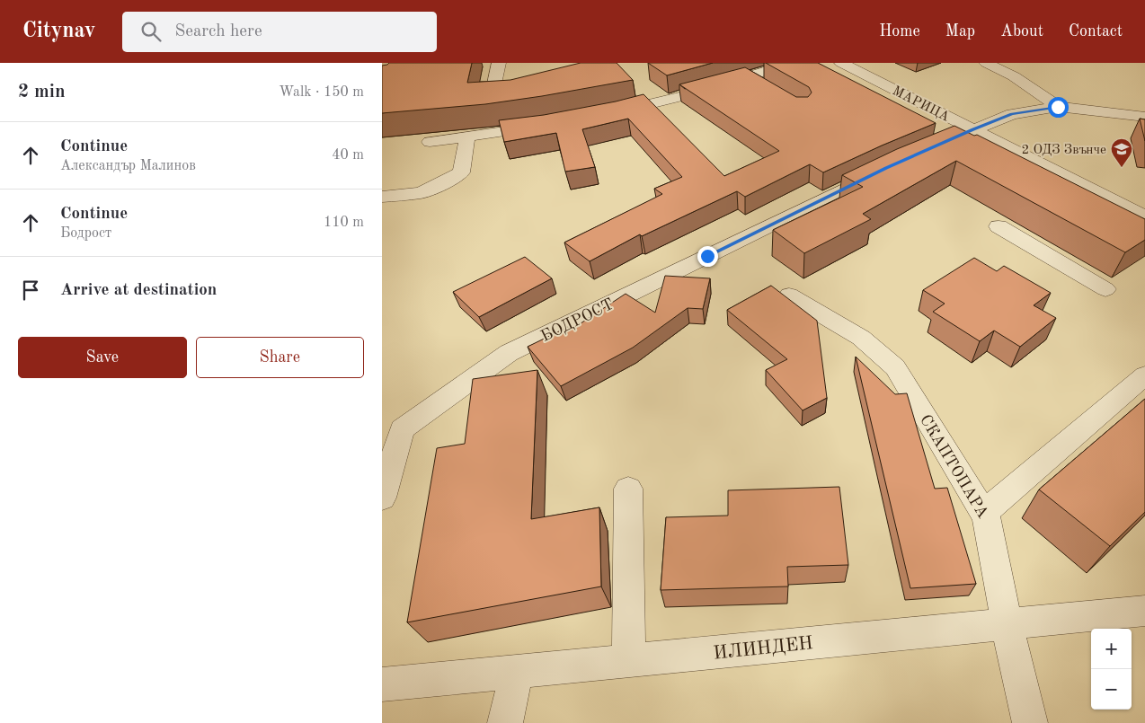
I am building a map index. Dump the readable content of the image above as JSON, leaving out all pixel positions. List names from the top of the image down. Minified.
{"streets":{"street":["МАРИЦА","БОДРОСТ","СКАПТОПАРА","ИЛИНДЕН"]},"crossings":[["СКАПТОПАРА","ИЛИНДЕН"]],"places":{"school or university":["2 ОДЗ Звънче"]},"page":{"header":"Citynav","search":"Search here","nav":["Home","Map","About","Contact"],"heading":["2 min","Walk · 150 m"],"list":[["Continue","Александър Малинов","40 m"],["Continue","Бодрост","110 m"],"Arrive at destination"],"buttons":["Save","Share"],"map_buttons":["+","−"]}}
